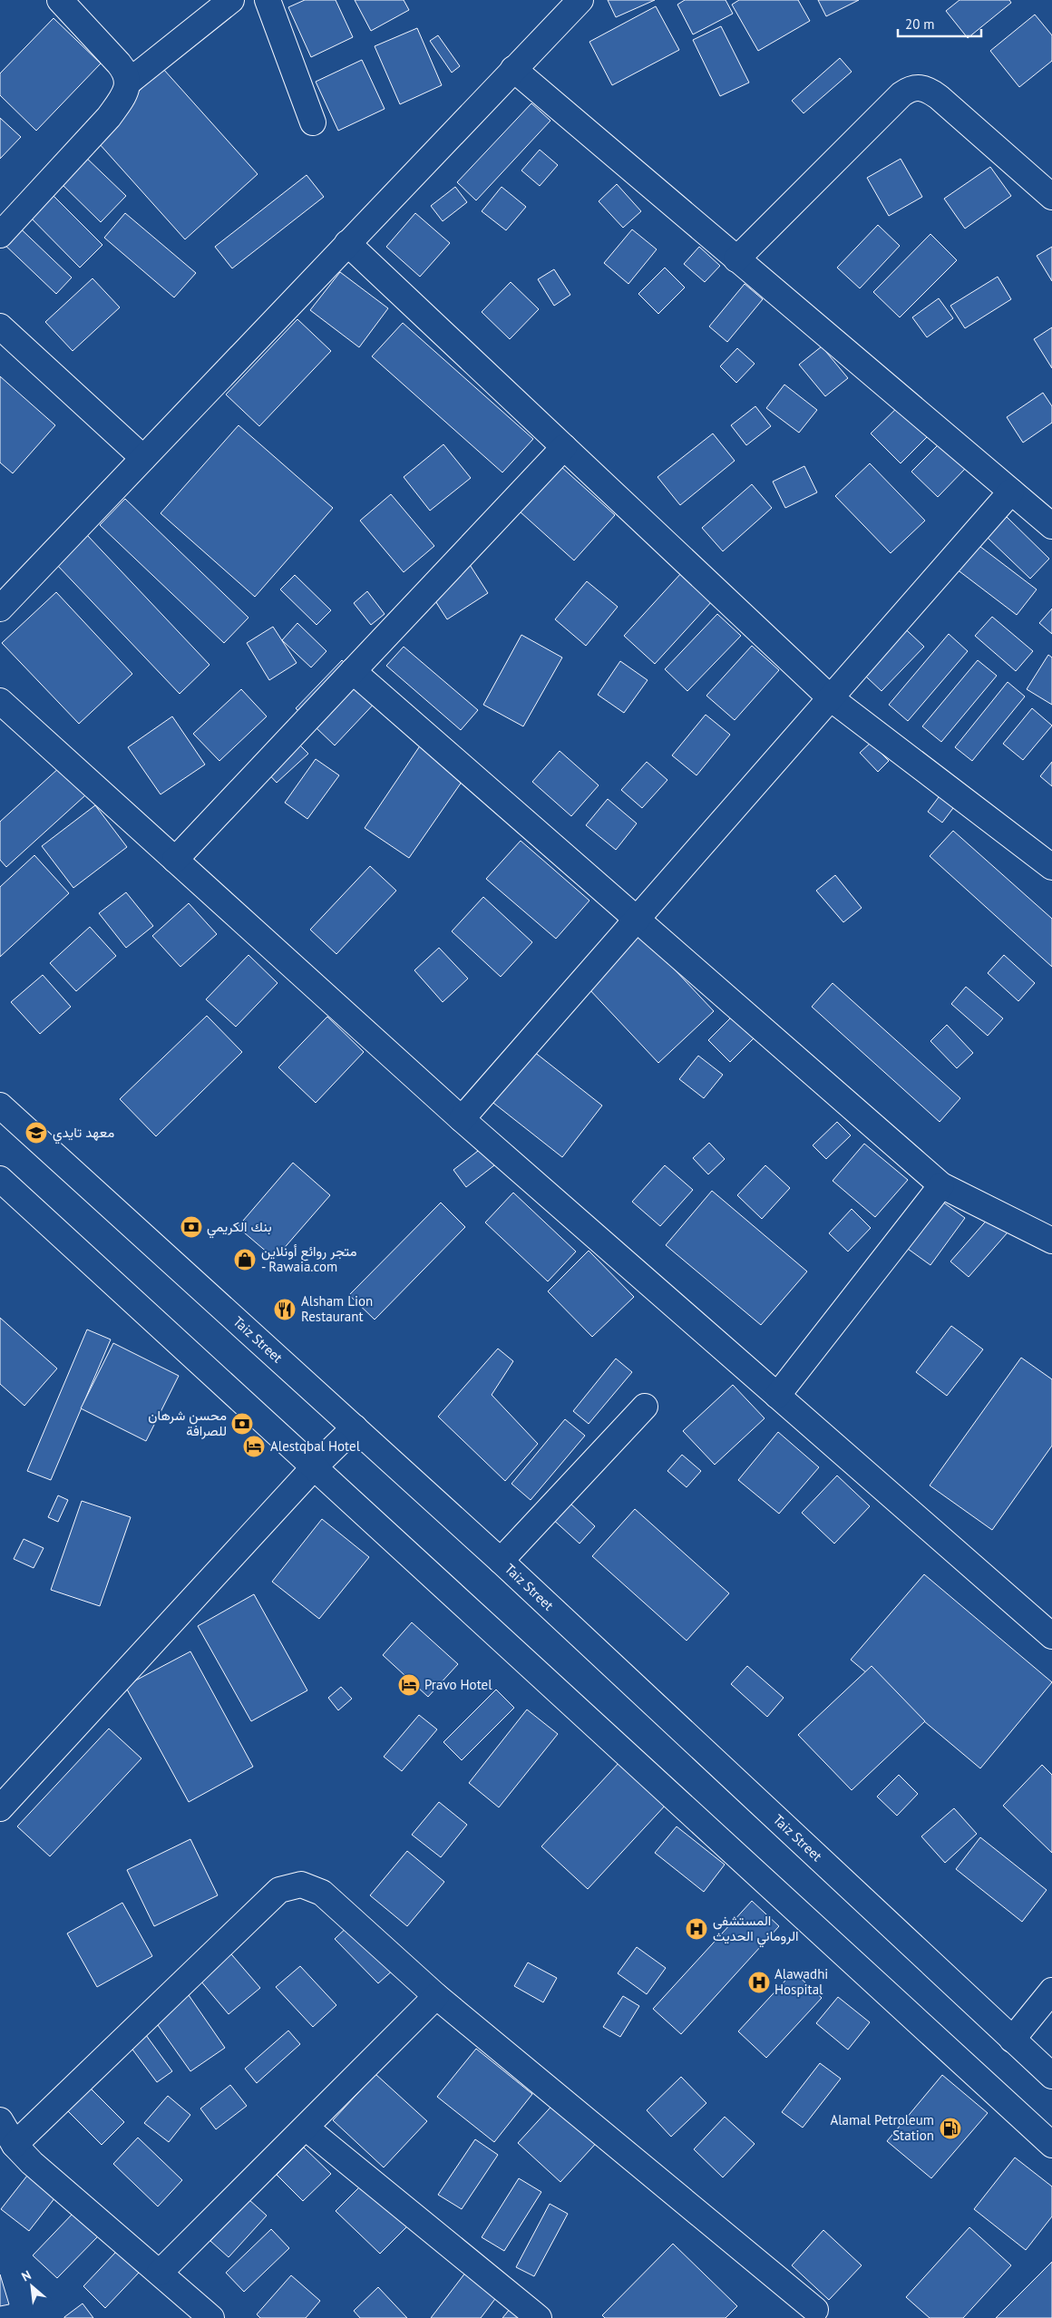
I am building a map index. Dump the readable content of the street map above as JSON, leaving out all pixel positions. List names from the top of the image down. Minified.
{"streets":{"main road":["Taiz Street"]},"places":{"school or university":["معهد تايدي"],"bank":["بنك الكريمي","محسن شرهان للصرافة"],"shop":["متجر روائع أونلاين - Rawaia.com"],"restaurant":["Alsham Lion Restaurant"],"hotel":["Alestqbal Hotel","Pravo Hotel"],"hospital":["المستشفى الروماني الحديث","Alawadhi Hospital"],"fuel station":["Alamal Petroleum Station"]},"scale_bar":"20 m","north":"top left"}
